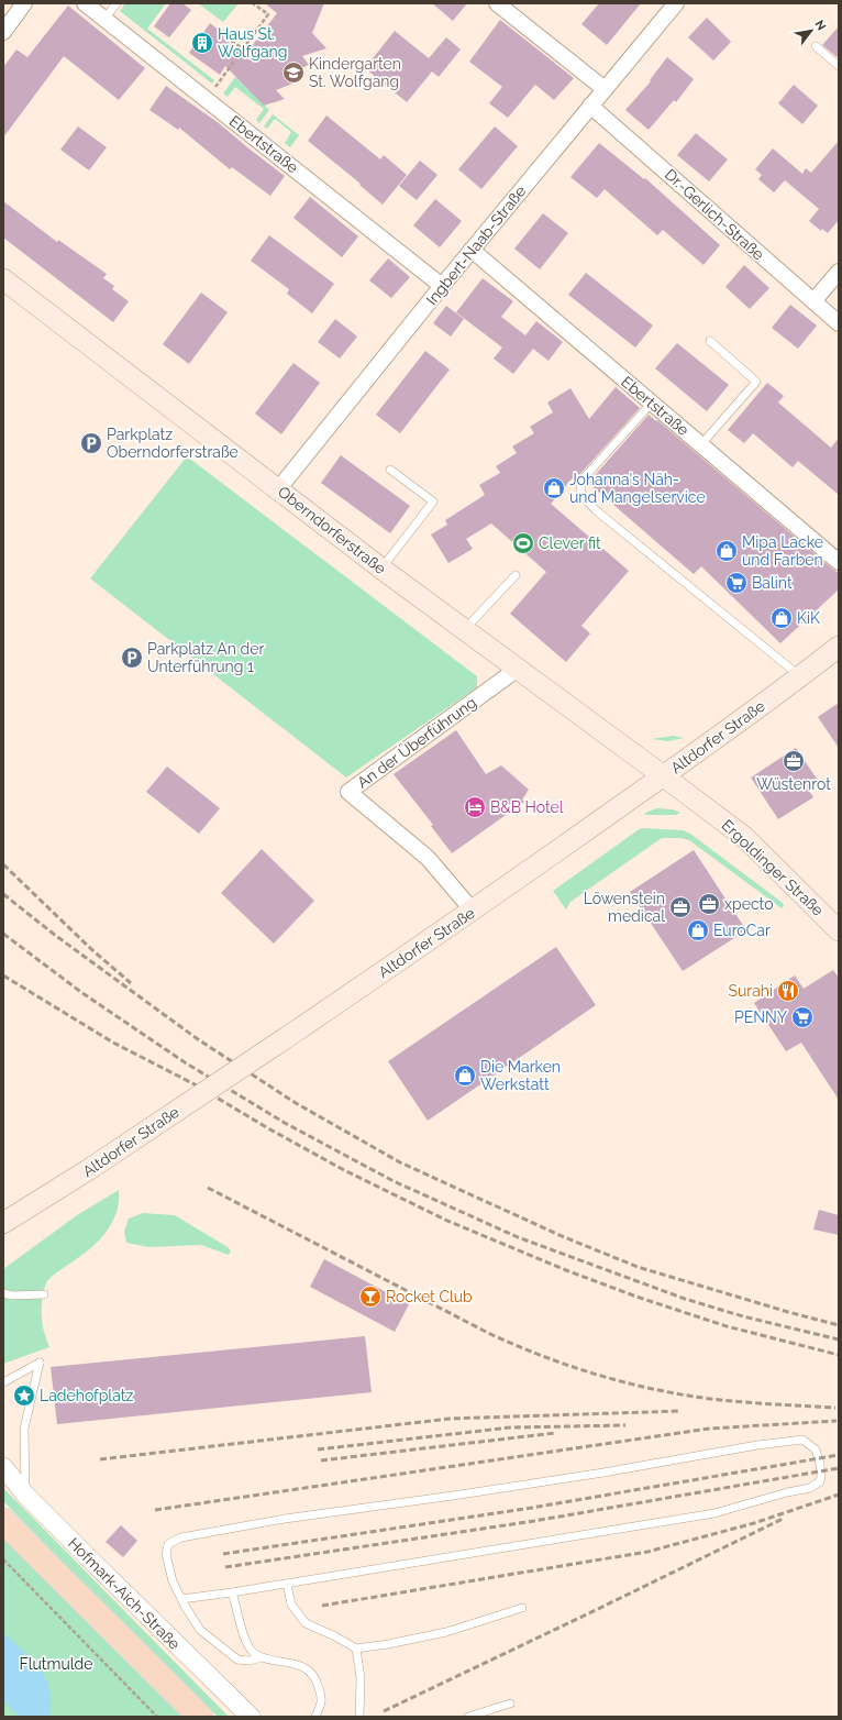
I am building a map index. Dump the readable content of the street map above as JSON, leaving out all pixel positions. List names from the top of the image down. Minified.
{"streets":{"main road":["Oberndorferstraße","Altdorfer Straße","Ergoldinger Straße"],"street":["Ebertstraße","Dr.-Gerlich-Straße","Ingbert-Naab-Straße","An der Überführung","Hofmark-Aich-Straße"]},"crossings":[["Ebertstraße","Ingbert-Naab-Straße"],["Dr.-Gerlich-Straße","Ingbert-Naab-Straße"],["Ingbert-Naab-Straße","Oberndorferstraße"],["Oberndorferstraße","Altdorfer Straße"],["Oberndorferstraße","An der Überführung"],["Oberndorferstraße","Ergoldinger Straße"],["Altdorfer Straße","An der Überführung"],["Altdorfer Straße","Ergoldinger Straße"]],"parks":["Flutmulde"],"places":{"building":["Haus St. Wolfgang"],"school or university":["Kindergarten St. Wolfgang"],"parking":["Parkplatz Oberndorferstraße","Parkplatz An der Unterführung 1"],"shop":["Johanna's Näh- und Mangelservice","Mipa Lacke und Farben","KiK","EuroCar","Die Marken Werkstatt"],"sports":["Clever fit"],"supermarket":["Balint","PENNY"],"office":["Wüstenrot","xpecto","Löwenstein medical"],"hotel":["B&B Hotel"],"restaurant":["Surahi"],"bar":["Rocket Club"],"place":["Ladehofplatz"]},"north":"top right"}
